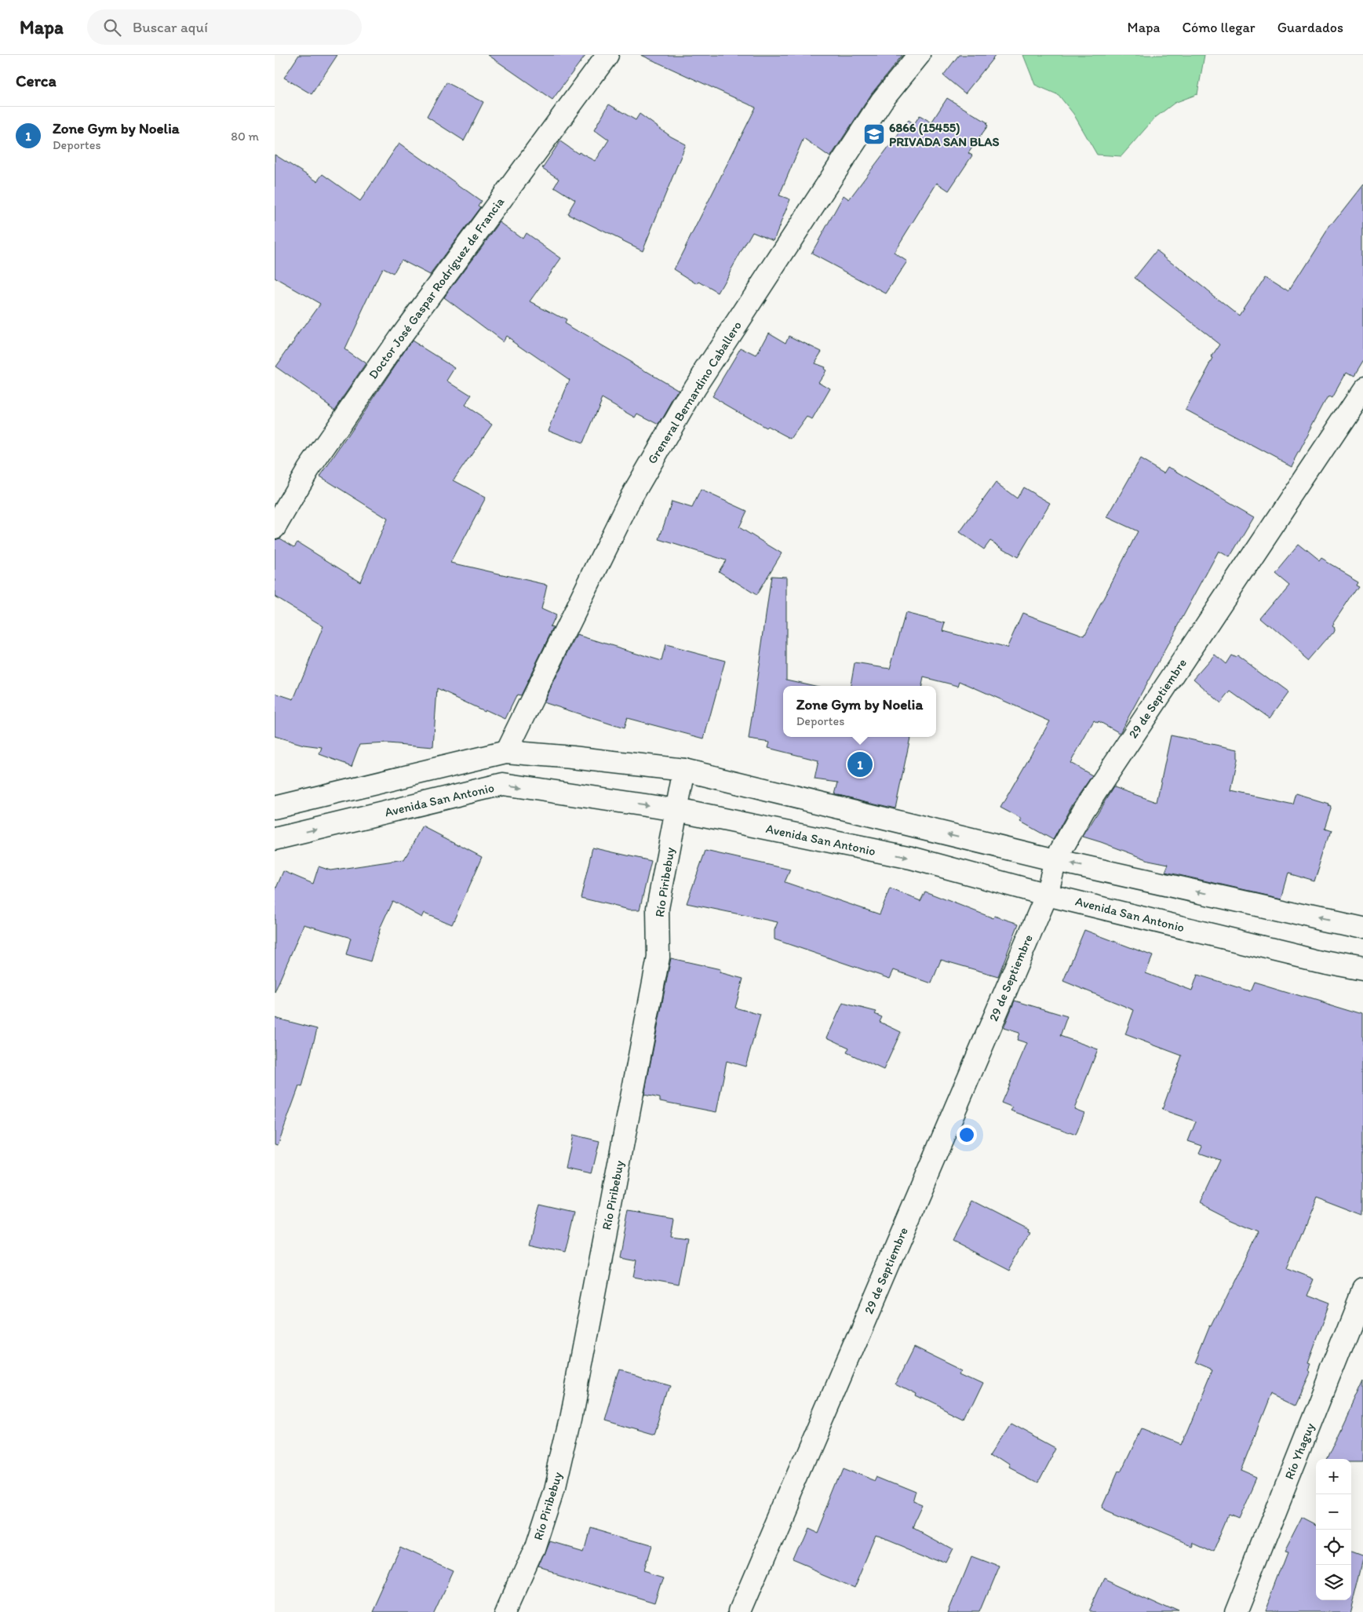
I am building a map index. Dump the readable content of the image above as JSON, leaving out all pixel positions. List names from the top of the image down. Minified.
{"streets":{"street":["Doctor José Gaspar Rodríguez de Francia","Greneral Bernardino Caballero","29 de Septiembre","Avenida San Antonio","Río Piribebuy","Río Yhaguy"]},"crossings":[["29 de Septiembre","Avenida San Antonio"],["Avenida San Antonio","Río Piribebuy"]],"places":{"school or university":["6866 (15455) PRIVADA SAN BLAS"]},"page":{"header":"Mapa","search":"Buscar aquí","nav":["Mapa","Cómo llegar","Guardados"],"heading":"Cerca","list":[{"mark":"1","name":"Zone Gym by Noelia","note":"Deportes","value":"80 m"}],"popup":["Zone Gym by Noelia","Deportes"],"pins":"1","map_buttons":["+","−"]}}
